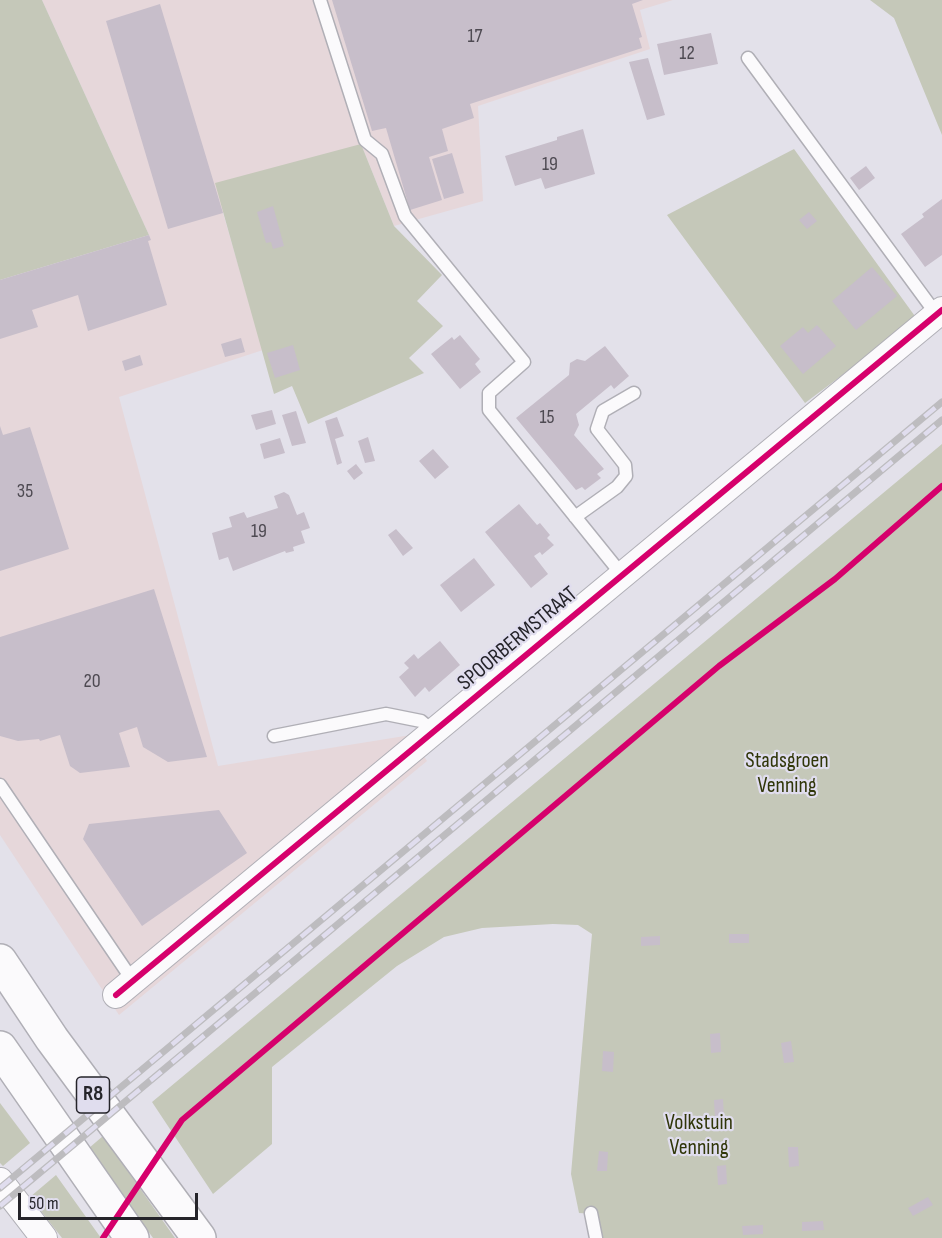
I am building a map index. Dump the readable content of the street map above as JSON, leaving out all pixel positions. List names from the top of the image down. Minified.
{"streets":{"highway":["R8"],"street":["SPOORBERMSTRAAT"]},"parks":["Stadsgroen Venning","Volkstuin Venning"],"house_numbers":["17","12","19","15","35","19","20"],"scale_bar":"50 m"}
